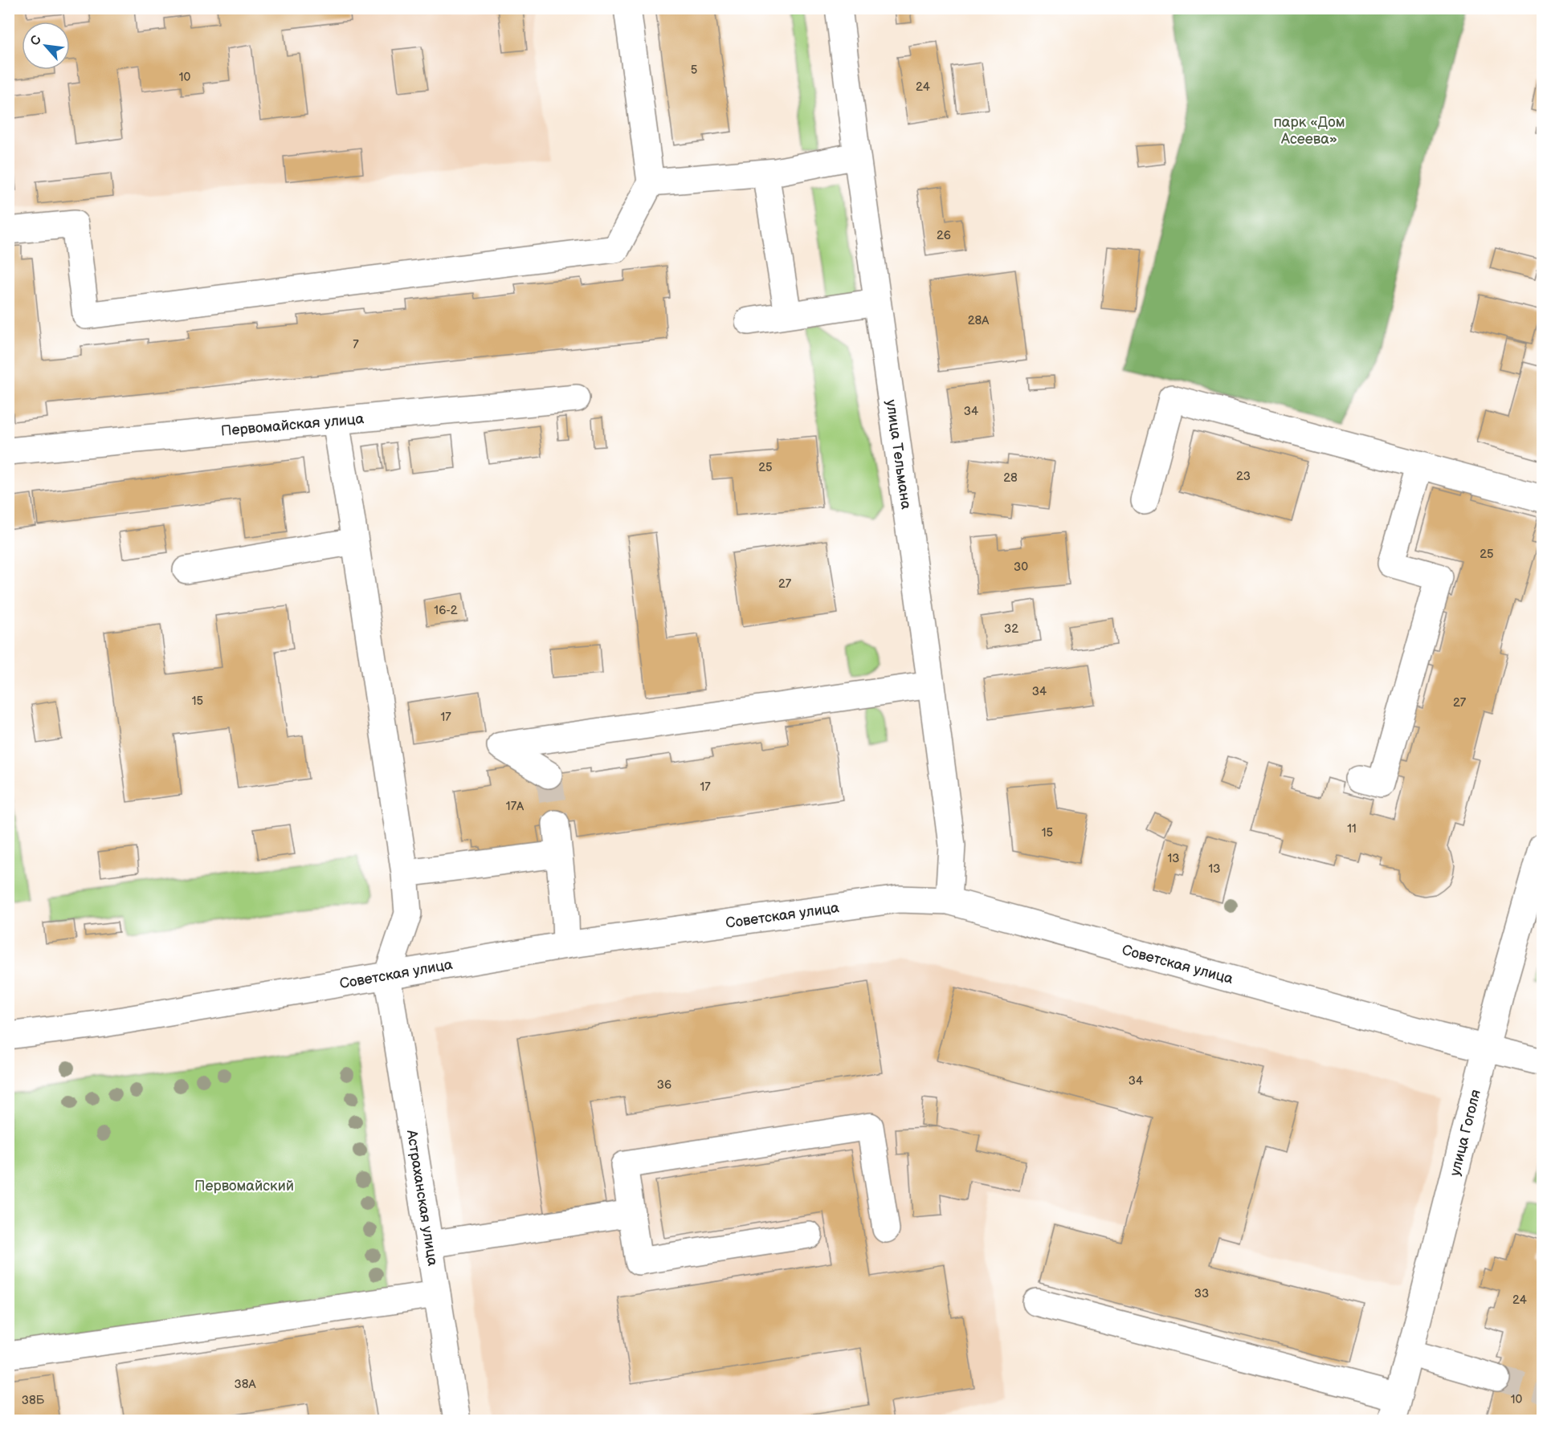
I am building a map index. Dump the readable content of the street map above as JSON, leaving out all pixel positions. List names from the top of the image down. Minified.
{"streets":{"street":["Первомайская улица","улица Тельмана","Советская улица","улица Гоголя","Астраханская улица"]},"crossings":[["улица Тельмана","Советская улица"],["Советская улица","улица Гоголя"],["Советская улица","Астраханская улица"]],"parks":["парк «Дом Асеева»","Первомайский"],"house_numbers":["5","10","24","26","28А","7","34","25","23","28","25","30","27","16-2","32","34","15","27","17","17","17A","11","15","13","13","34","36","33","24","38А","10","38Б"],"north":"top left"}
